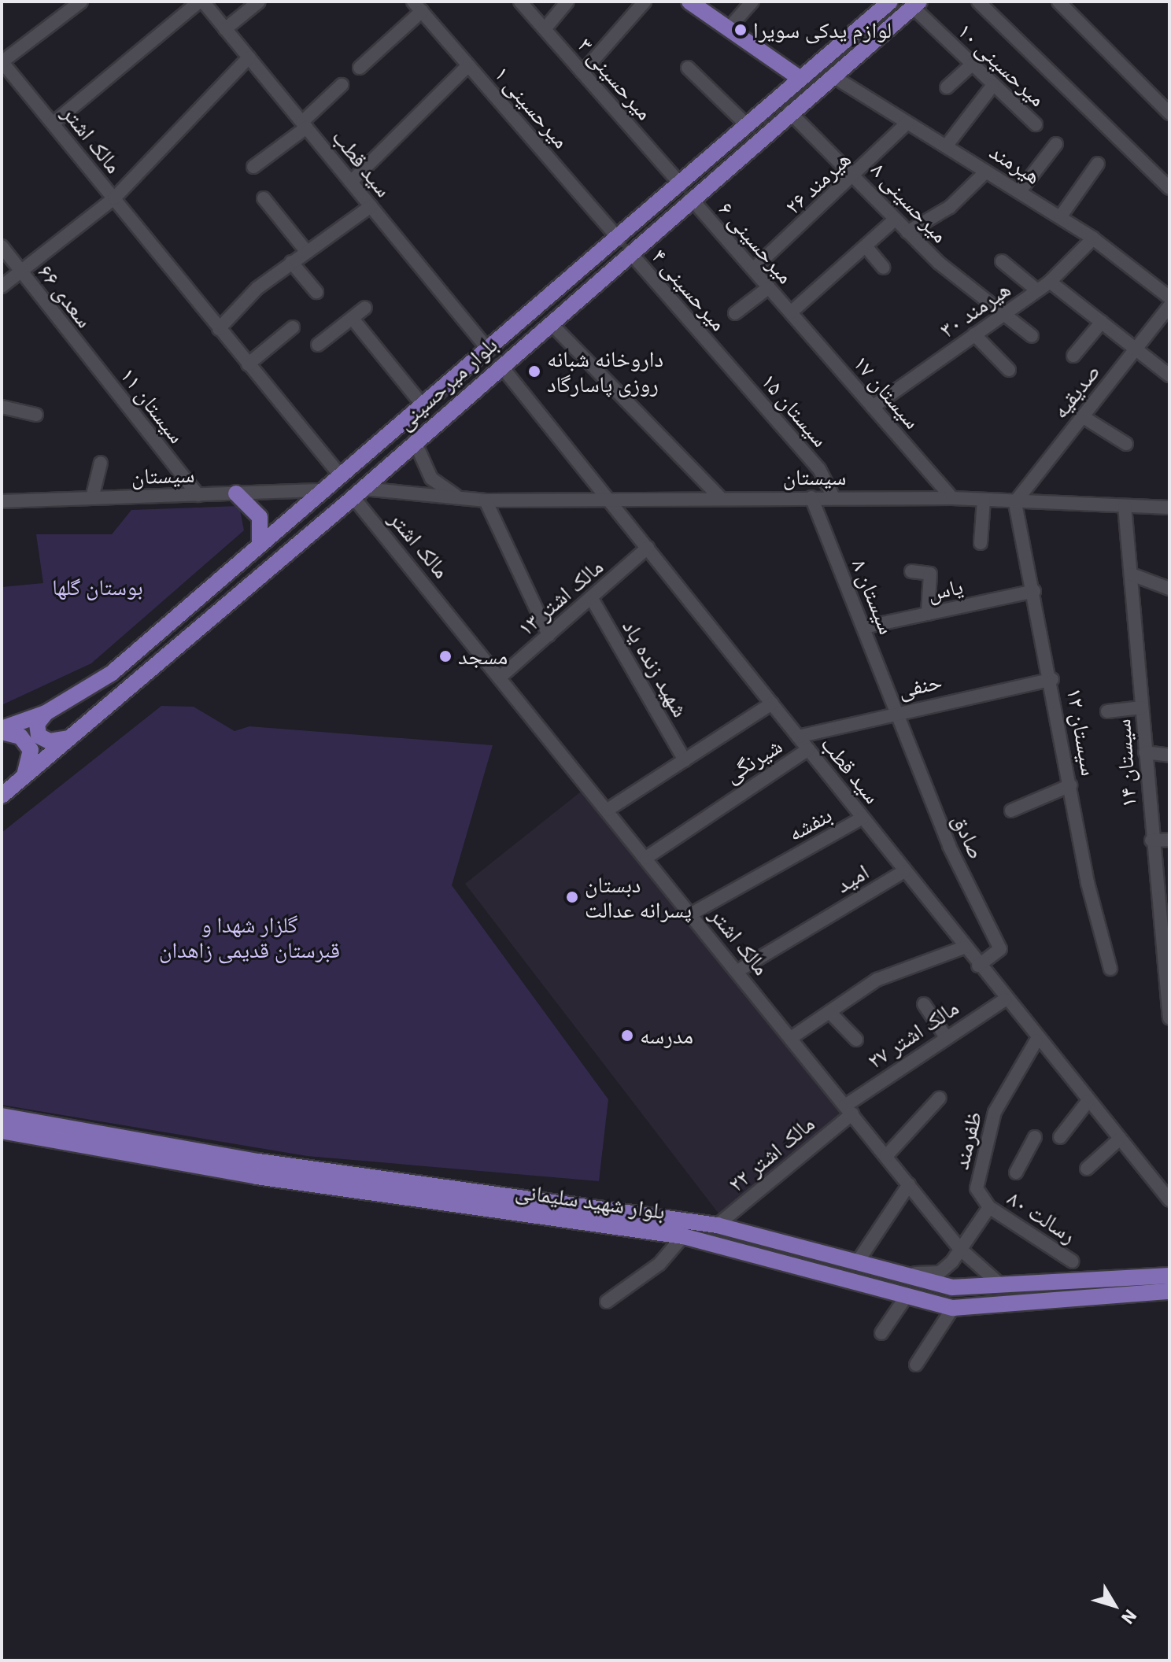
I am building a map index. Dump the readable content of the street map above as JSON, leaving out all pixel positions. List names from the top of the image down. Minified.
{"streets":{"main road":["بلوار میرحسینی","بلوار شهید سلیمانی"],"street":["میرحسینی ۱۰","میرحسینی ۳","میرحسینی ۱","مالک اشتر","سید قطب","هیرمند","هیرمند ۲۶","میرحسینی ۸","میرحسینی ۶","میرحسینی ۴","سعدی ۶۶","هیرمند ۳۰","صدیقیه","سیستان ۱۷","سیستان ۱۱","سیستان ۱۵","سیستان","یاس","سیستان ۸","مالک اشتر ۱۳","شهید زنده یاد","حنفی","سیستان ۱۲","شیرنگی","سیستان ۱۴","بنفشه","صادق","امید","مالک اشتر ۲۷","ظفرمند","مالک اشتر ۲۲","رسالت ۸۰"]},"crossings":[["میرحسینی ۱۰","بلوار میرحسینی"],["میرحسینی ۳","بلوار میرحسینی"],["میرحسینی ۱","میرحسینی ۴"],["میرحسینی ۱","بلوار میرحسینی"],["مالک اشتر","بلوار میرحسینی"],["مالک اشتر","سیستان"],["مالک اشتر","مالک اشتر ۱۳"],["مالک اشتر","شیرنگی"],["مالک اشتر","بنفشه"],["مالک اشتر","امید"],["مالک اشتر","مالک اشتر ۲۷"],["مالک اشتر","مالک اشتر ۲۲"],["مالک اشتر","بلوار شهید سلیمانی"],["سید قطب","بلوار میرحسینی"],["سید قطب","سیستان"],["سید قطب","مالک اشتر ۱۳"],["سید قطب","حنفی"],["سید قطب","شیرنگی"],["سید قطب","بنفشه"],["سید قطب","صادق"],["سید قطب","امید"],["سید قطب","مالک اشتر ۲۷"],["سید قطب","ظفرمند"],["هیرمند","هیرمند ۲۶"],["هیرمند","هیرمند ۳۰"],["هیرمند","بلوار میرحسینی"],["هیرمند ۲۶","میرحسینی ۸"],["هیرمند ۲۶","میرحسینی ۶"],["میرحسینی ۸","هیرمند ۳۰"],["میرحسینی ۸","بلوار میرحسینی"],["میرحسینی ۶","بلوار میرحسینی"],["میرحسینی ۶","سیستان ۱۷"],["میرحسینی ۴","بلوار میرحسینی"],["میرحسینی ۴","سیستان ۱۵"],["سعدی ۶۶","سیستان ۱۱"],["هیرمند ۳۰","سیستان ۱۷"],["بلوار میرحسینی","سیستان"],["صدیقیه","سیستان"],["صدیقیه","سیستان ۱۲"],["سیستان ۱۷","سیستان"],["سیستان ۱۱","سیستان"],["سیستان ۱۵","سیستان"],["سیستان","سیستان ۸"],["سیستان","سیستان ۱۲"],["سیستان","سیستان ۱۴"],["یاس","سیستان ۸"],["یاس","سیستان ۱۲"],["سیستان ۸","حنفی"],["سیستان ۸","صادق"],["مالک اشتر ۱۳","شهید زنده یاد"],["حنفی","سیستان ۱۲"],["حنفی","صادق"],["مالک اشتر ۲۷","مالک اشتر ۲۲"],["ظفرمند","رسالت ۸۰"],["مالک اشتر ۲۲","بلوار شهید سلیمانی"]],"parks":["بوستان گلها","گلزار شهدا و قبرستان قدیمی زاهدان"],"places":["لوازم یدکی سویرا","داروخانه شبانه روزی پاسارگاد","مسجد","دبستان پسرانه عدالت","مدرسه"],"north":"bottom right"}
